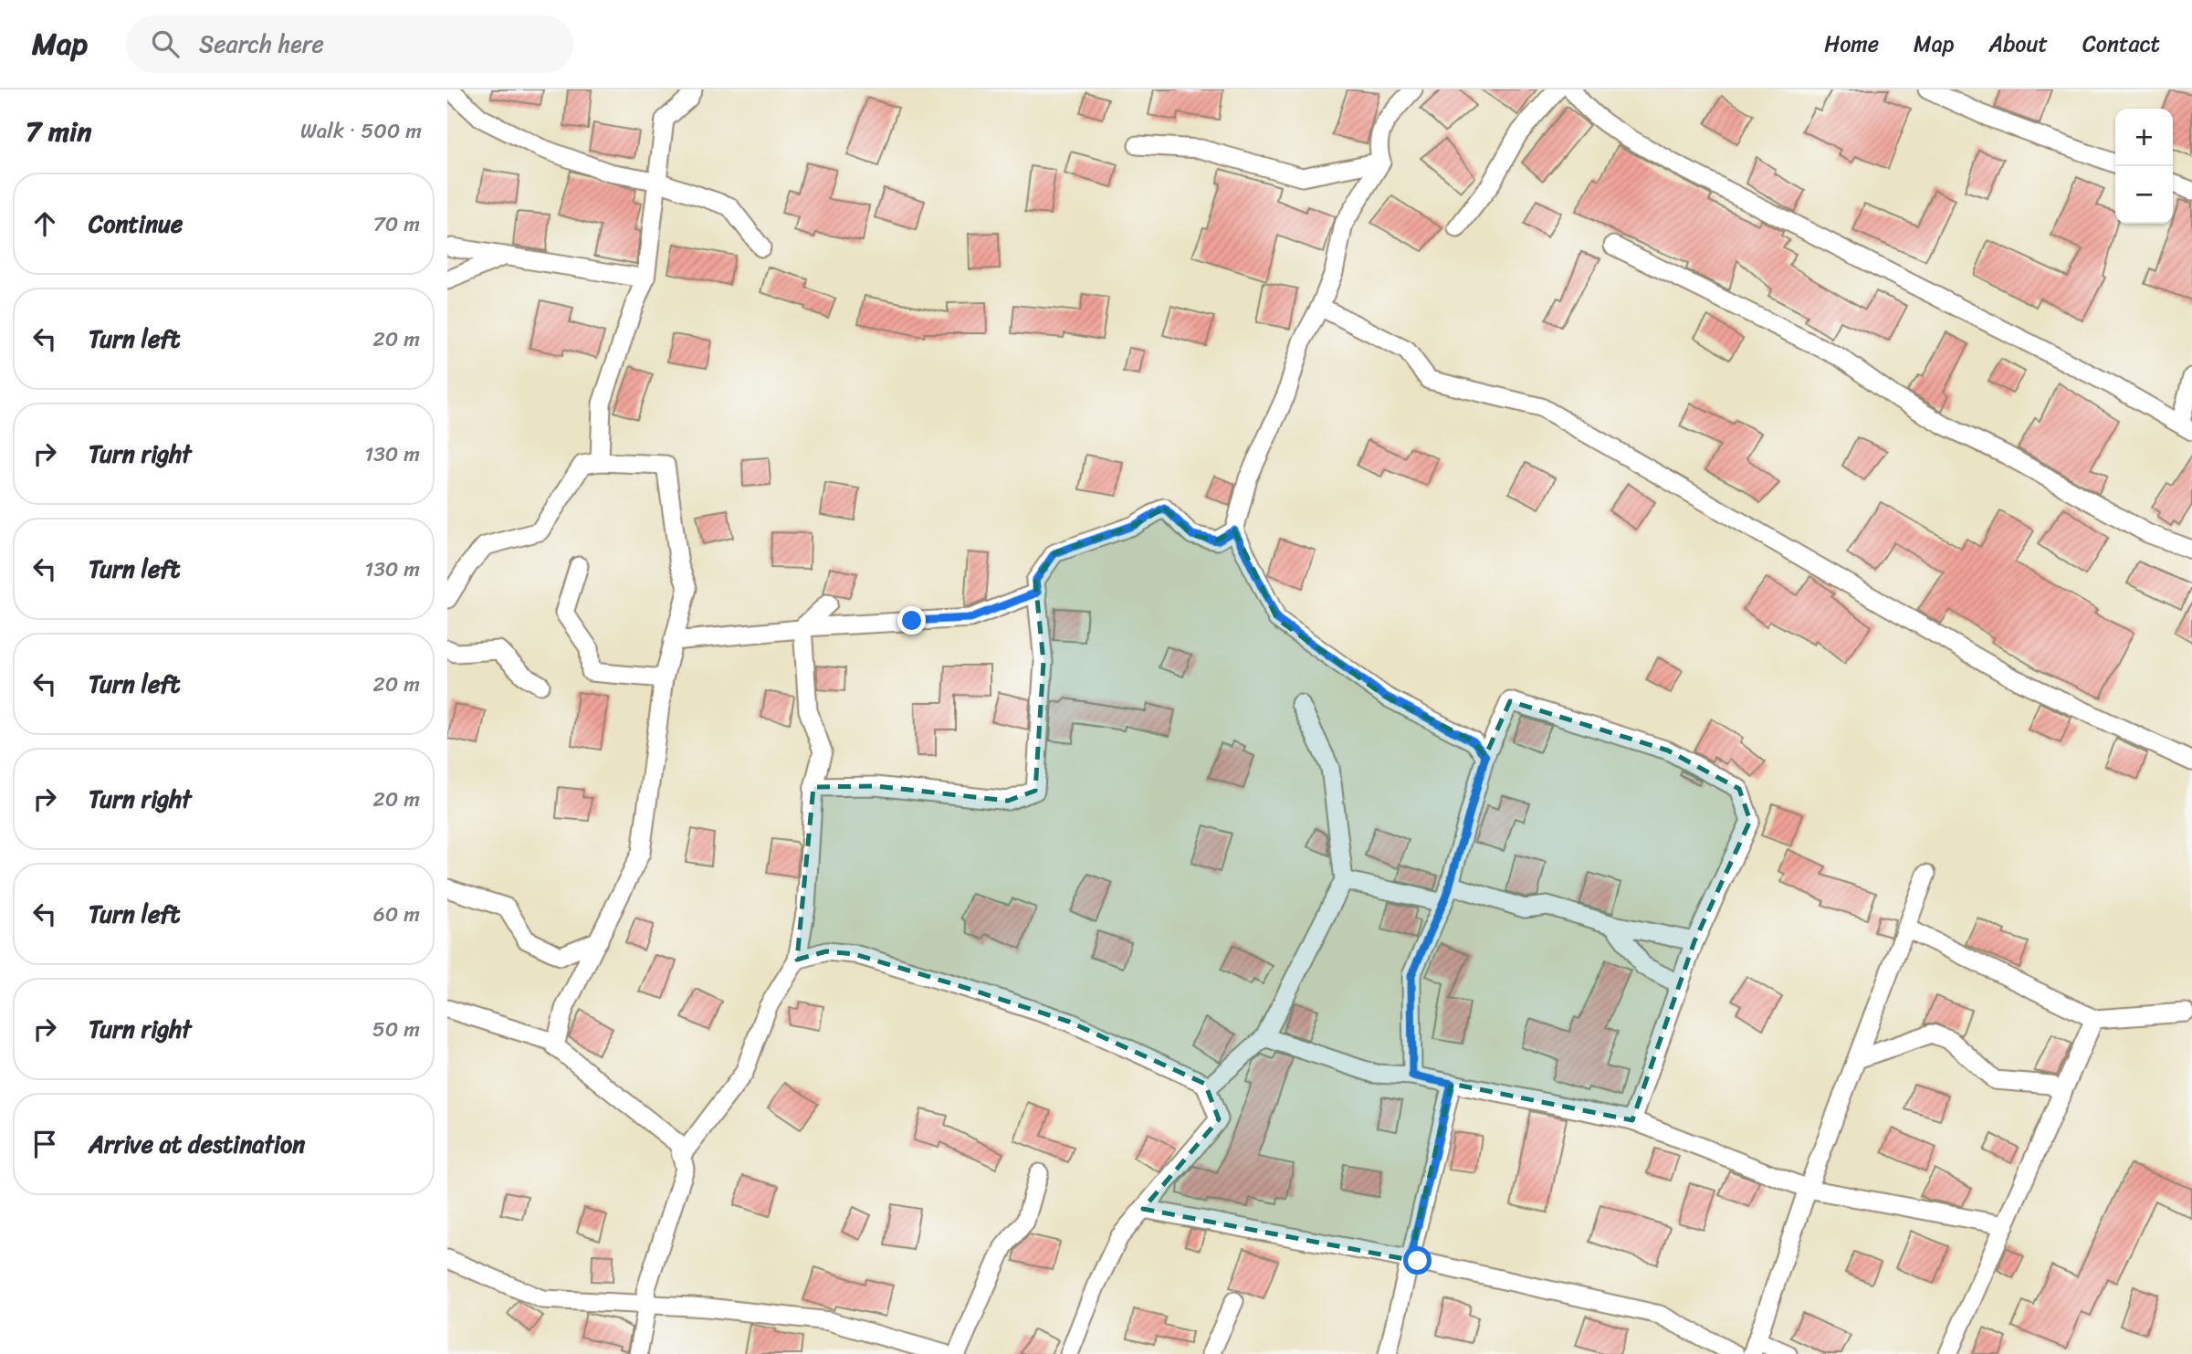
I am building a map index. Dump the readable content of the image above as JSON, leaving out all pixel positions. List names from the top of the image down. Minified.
{"page":{"header":"Map","search":"Search here","nav":["Home","Map","About","Contact"],"heading":["7 min","Walk · 500 m"],"map_buttons":["+","−"],"list":[["Continue","70 m"],["Turn left","20 m"],["Turn right","130 m"],["Turn left","130 m"],["Turn left","20 m"],["Turn right","20 m"],["Turn left","60 m"],["Turn right","50 m"],"Arrive at destination"]}}
